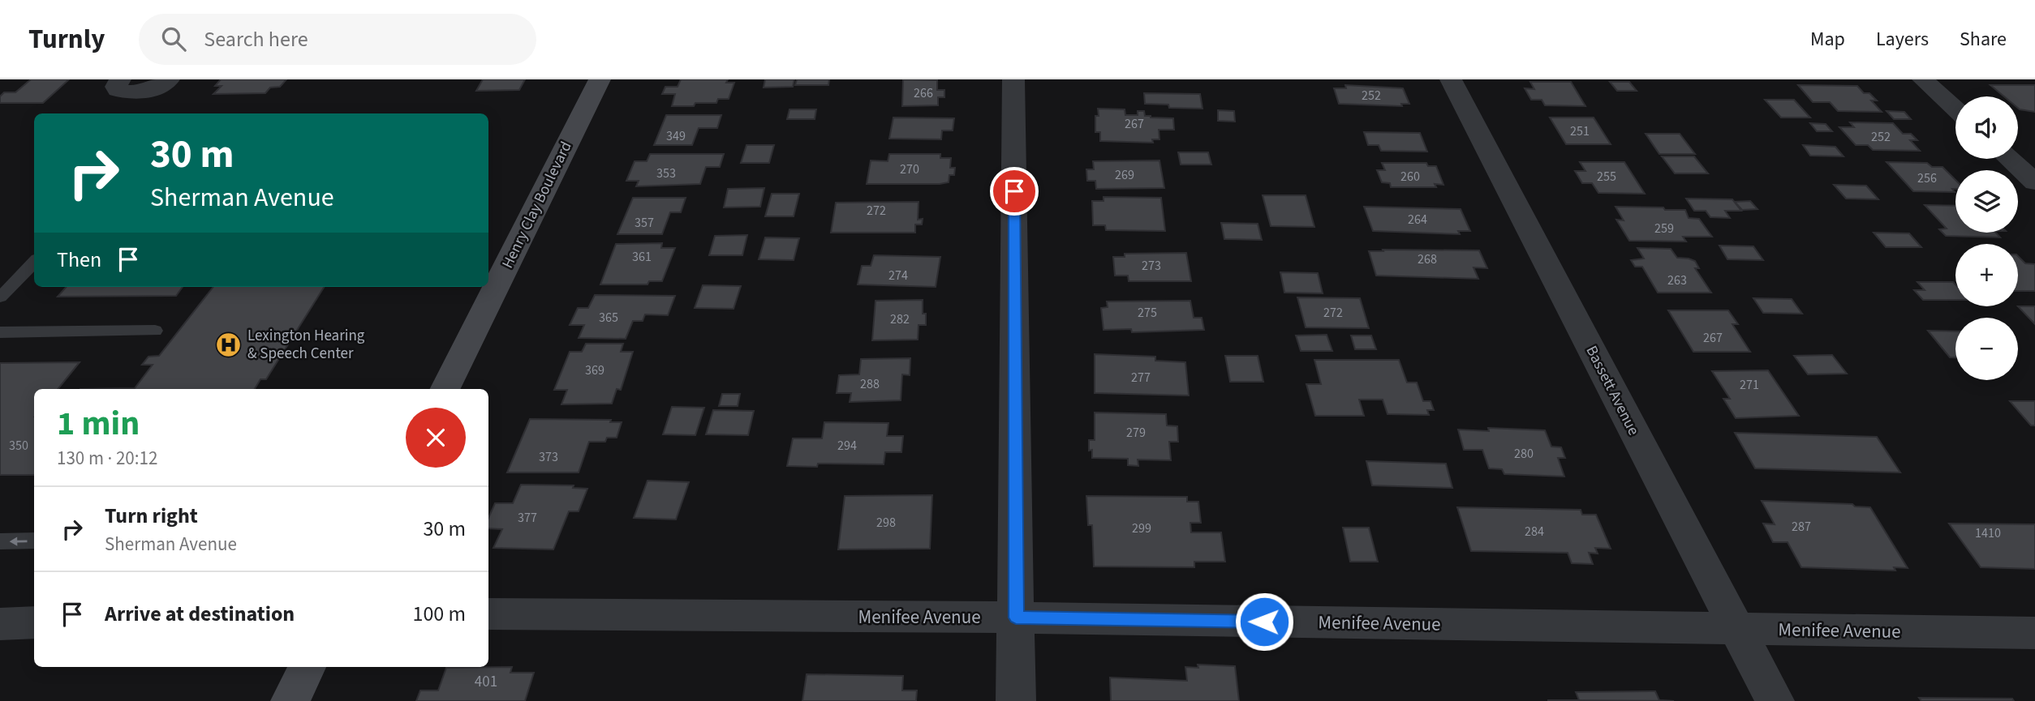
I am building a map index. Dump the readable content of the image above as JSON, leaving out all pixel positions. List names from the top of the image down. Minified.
{"streets":{"street":["Henry Clay Boulevard","Bassett Avenue","Menifee Avenue"]},"crossings":[["Bassett Avenue","Menifee Avenue"]],"places":{"hospital":["Lexington Hearing & Speech Center"]},"house_numbers":["266","252","267","251","349","252","270","353","269","260","255","256","272","264","357","259","361","268","273","274","263","275","272","365","282","267","369","277","288","271","279","350","294","280","373","377","298","287","299","284","1410","401"],"page":{"header":"Turnly","search":"Search here","nav":["Map","Layers","Share"],"map_buttons":["+","−"],"turn":["30 m","Sherman Avenue"],"then":"Then","heading":["1 min","130 m · 20:12"],"list":[{"name":"Turn right","note":"Sherman Avenue","value":"30 m"},{"name":"Arrive at destination","value":"100 m"}]}}
